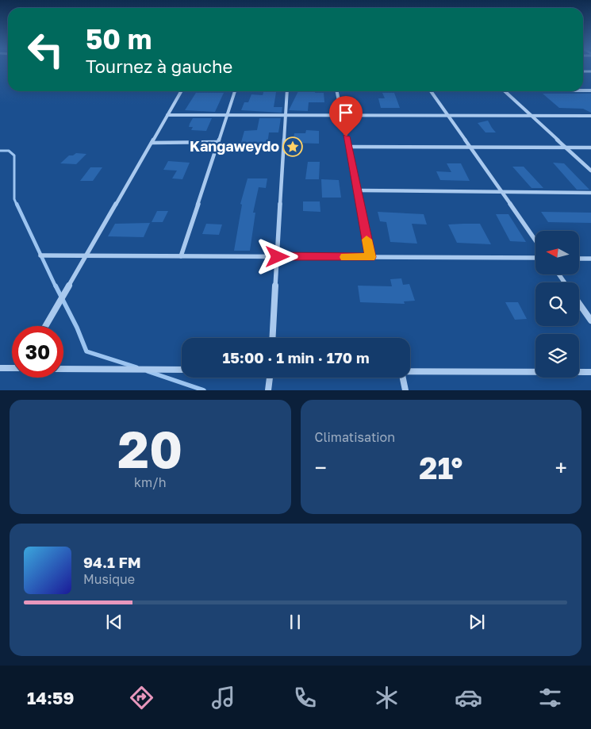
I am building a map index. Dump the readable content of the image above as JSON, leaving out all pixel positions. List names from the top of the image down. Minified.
{"places":{"place":["Kangaweydo"]},"north":"left","page":{"turn":["50 m","Tournez à gauche"],"limit":"30","trip":"15:00 · 1 min · 170 m","tile":[["20","km/h"],"Climatisation"],"heat":["−","21°","+"],"song":["94.1 FM","Musique"],"tabs":"14:59"}}
